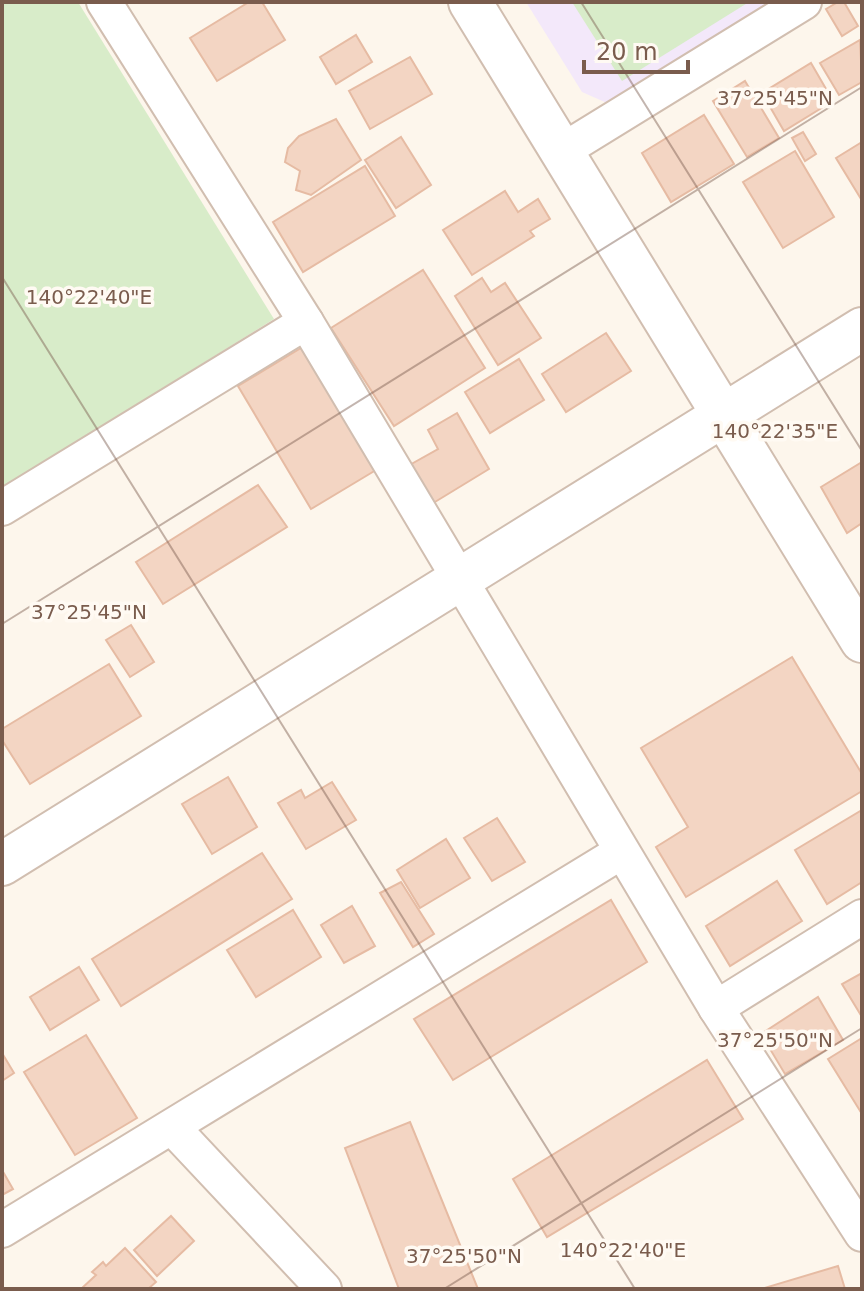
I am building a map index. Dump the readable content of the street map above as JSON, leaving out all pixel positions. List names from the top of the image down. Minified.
{"scale_bar":"20 m","coordinates":["37°25'45\"N","140°22'40\"E","140°22'35\"E","37°25'50\"N"]}
